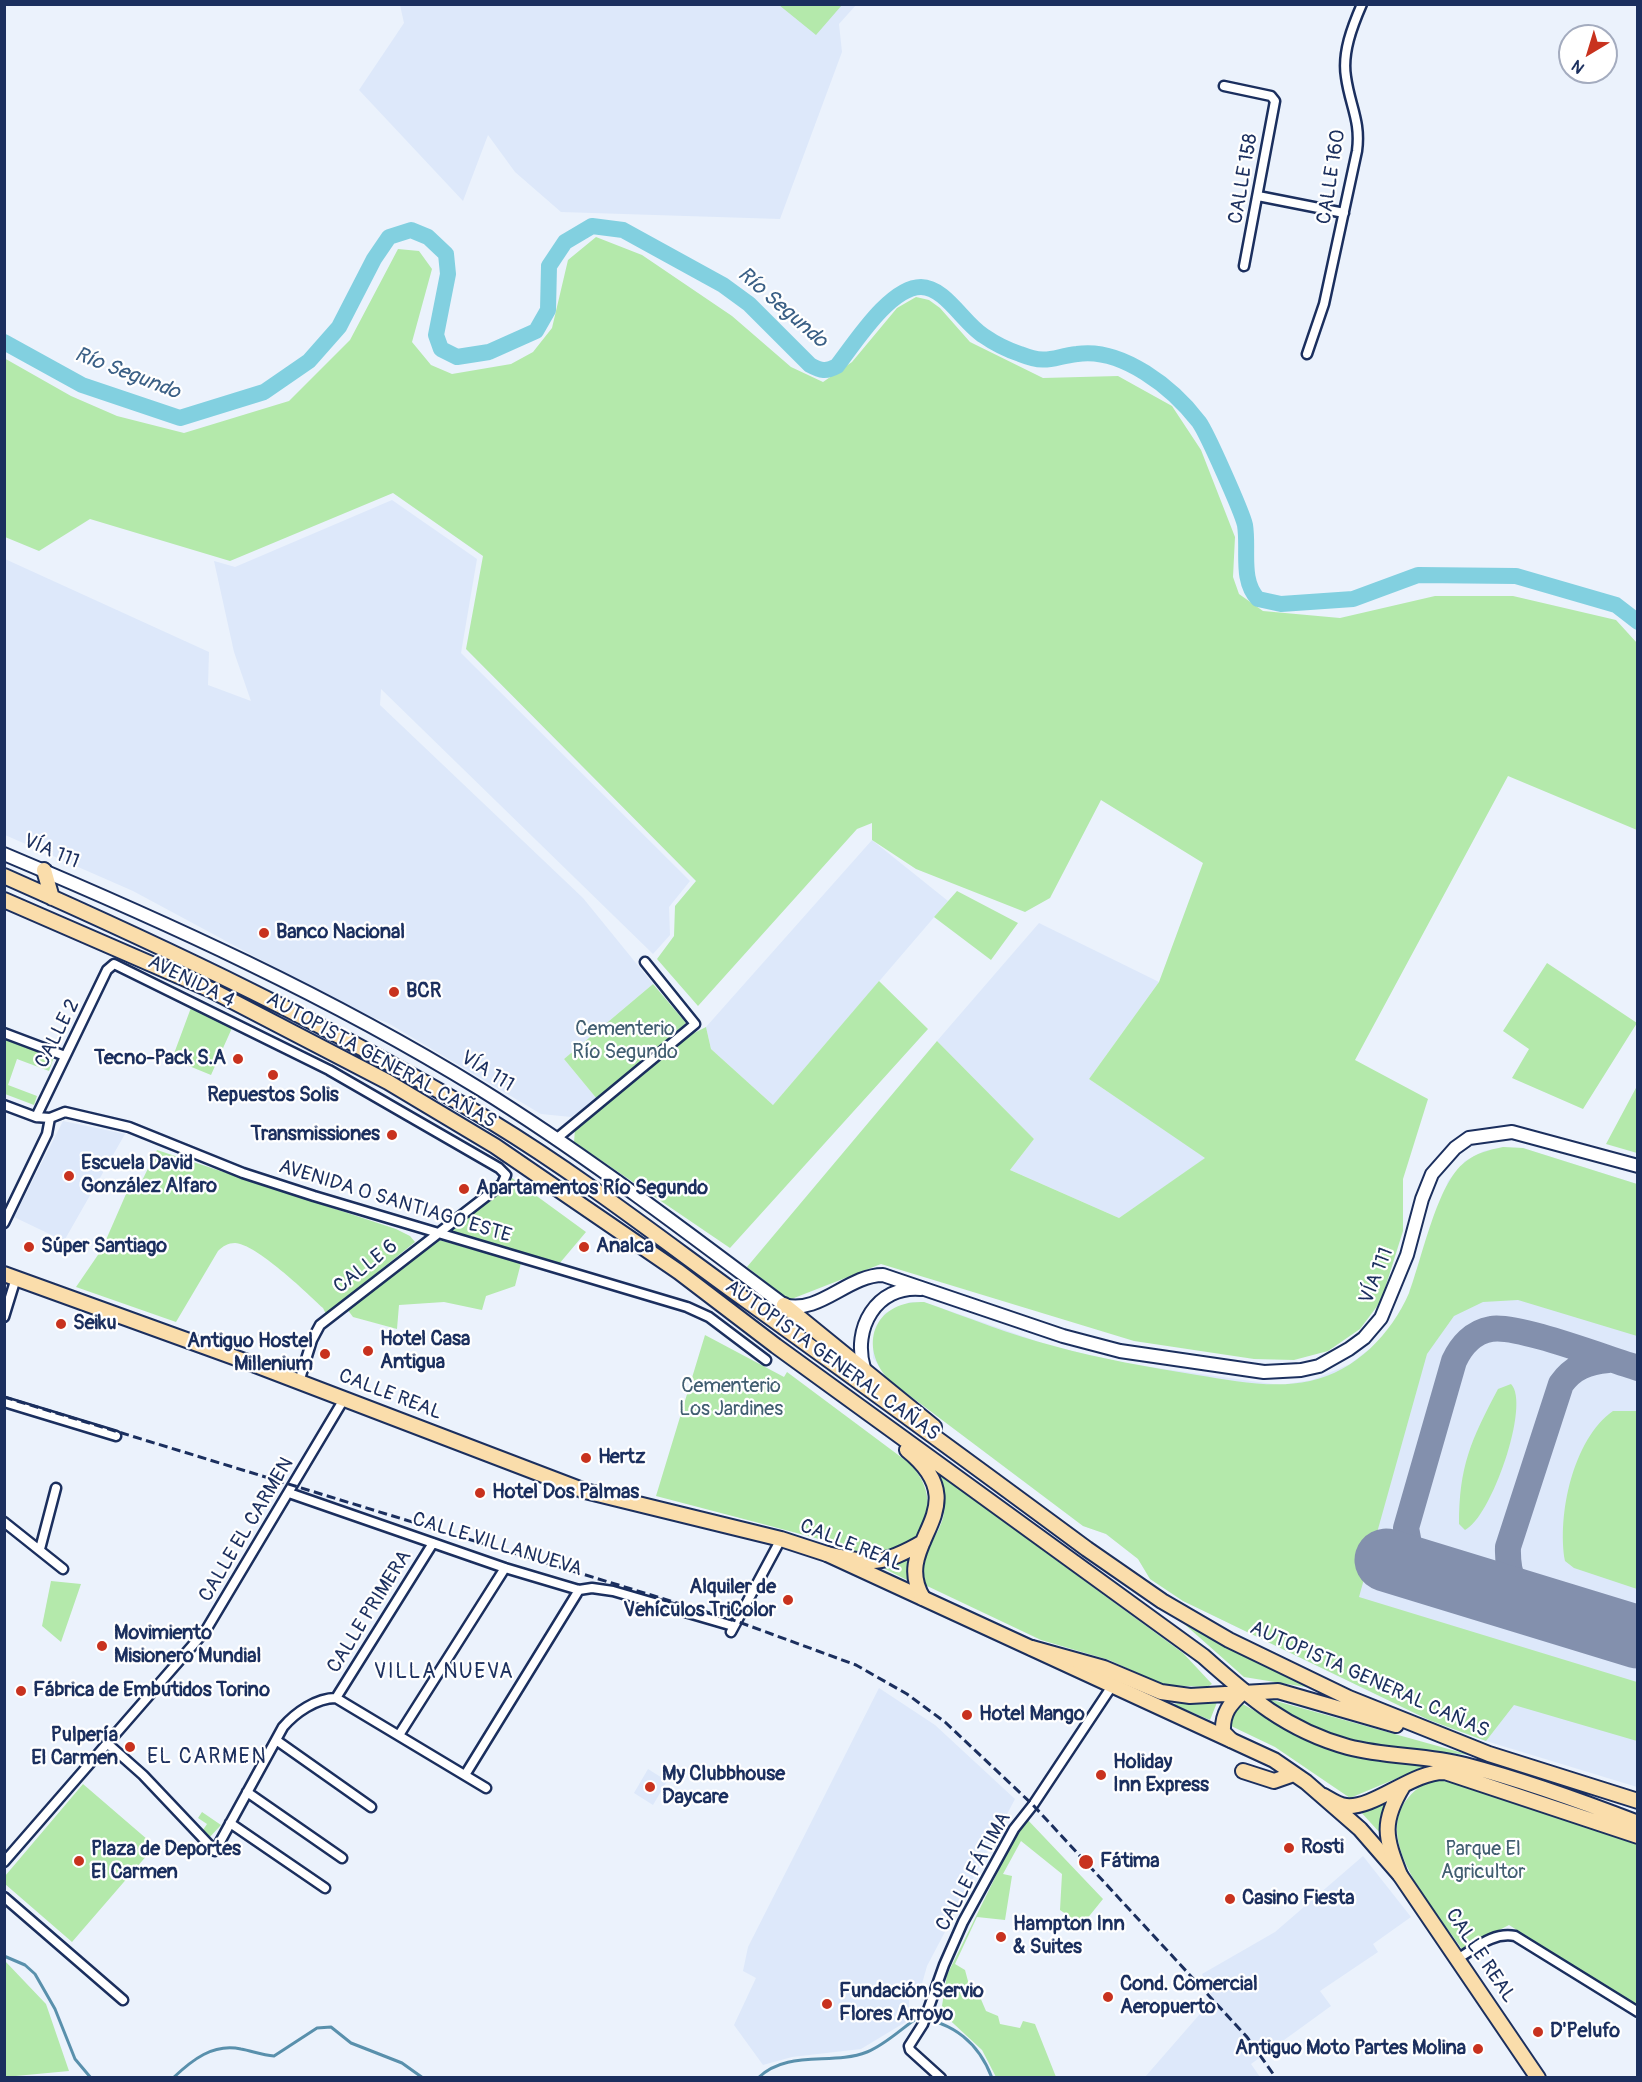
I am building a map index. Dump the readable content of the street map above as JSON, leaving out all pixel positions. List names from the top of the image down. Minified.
{"streets":{"main road":["VÍA 111","AUTOPISTA GENERAL CAÑAS","CALLE REAL"],"street":["CALLE 160","CALLE 158","AVENIDA 4","CALLE 2","AVENIDA 0 SANTIAGO ESTE","CALLE 6","CALLE EL CARMEN","CALLE VILLANUEVA","CALLE PRIMERA","CALLE FÁTIMA"]},"crossings":[["AVENIDA 4","CALLE 2"],["AVENIDA 4","CALLE 6"],["CALLE 2","AVENIDA 0 SANTIAGO ESTE"],["AVENIDA 0 SANTIAGO ESTE","CALLE 6"],["CALLE 6","CALLE REAL"],["CALLE REAL","CALLE EL CARMEN"],["CALLE REAL","CALLE VILLANUEVA"],["CALLE REAL","CALLE FÁTIMA"],["CALLE EL CARMEN","CALLE VILLANUEVA"],["CALLE VILLANUEVA","CALLE PRIMERA"]],"districts":["VILLA NUEVA","EL CARMEN"],"water":["Río Segundo"],"parks":["Cementerio Río Segundo","Cementerio Los Jardines","Parque El Agricultor"],"places":["Banco Nacional","BCR","Tecno-Pack S.A","Repuestos Solis","Transmissiones","Escuela David González Alfaro","Apartamentos Río Segundo","Súper Santiago","Analca","Seiku","Hotel Casa Antigua","Antiguo Hostel Millenium","Hertz","Hotel Dos Palmas","Alquiler de Vehículos TriColor","Movimiento Misionero Mundial","Fábrica de Embutidos Torino","Hotel Mango","Pulpería El Carmen","Holiday Inn Express","My Clubbhouse Daycare","Rosti","Plaza de Deportes El Carmen","Fátima","Casino Fiesta","Hampton Inn & Suites","Cond. Comercial Aeropuerto","Fundación Servio Flores Arroyo","D'Pelufo","Antiguo Moto Partes Molina"],"north":"bottom left"}
